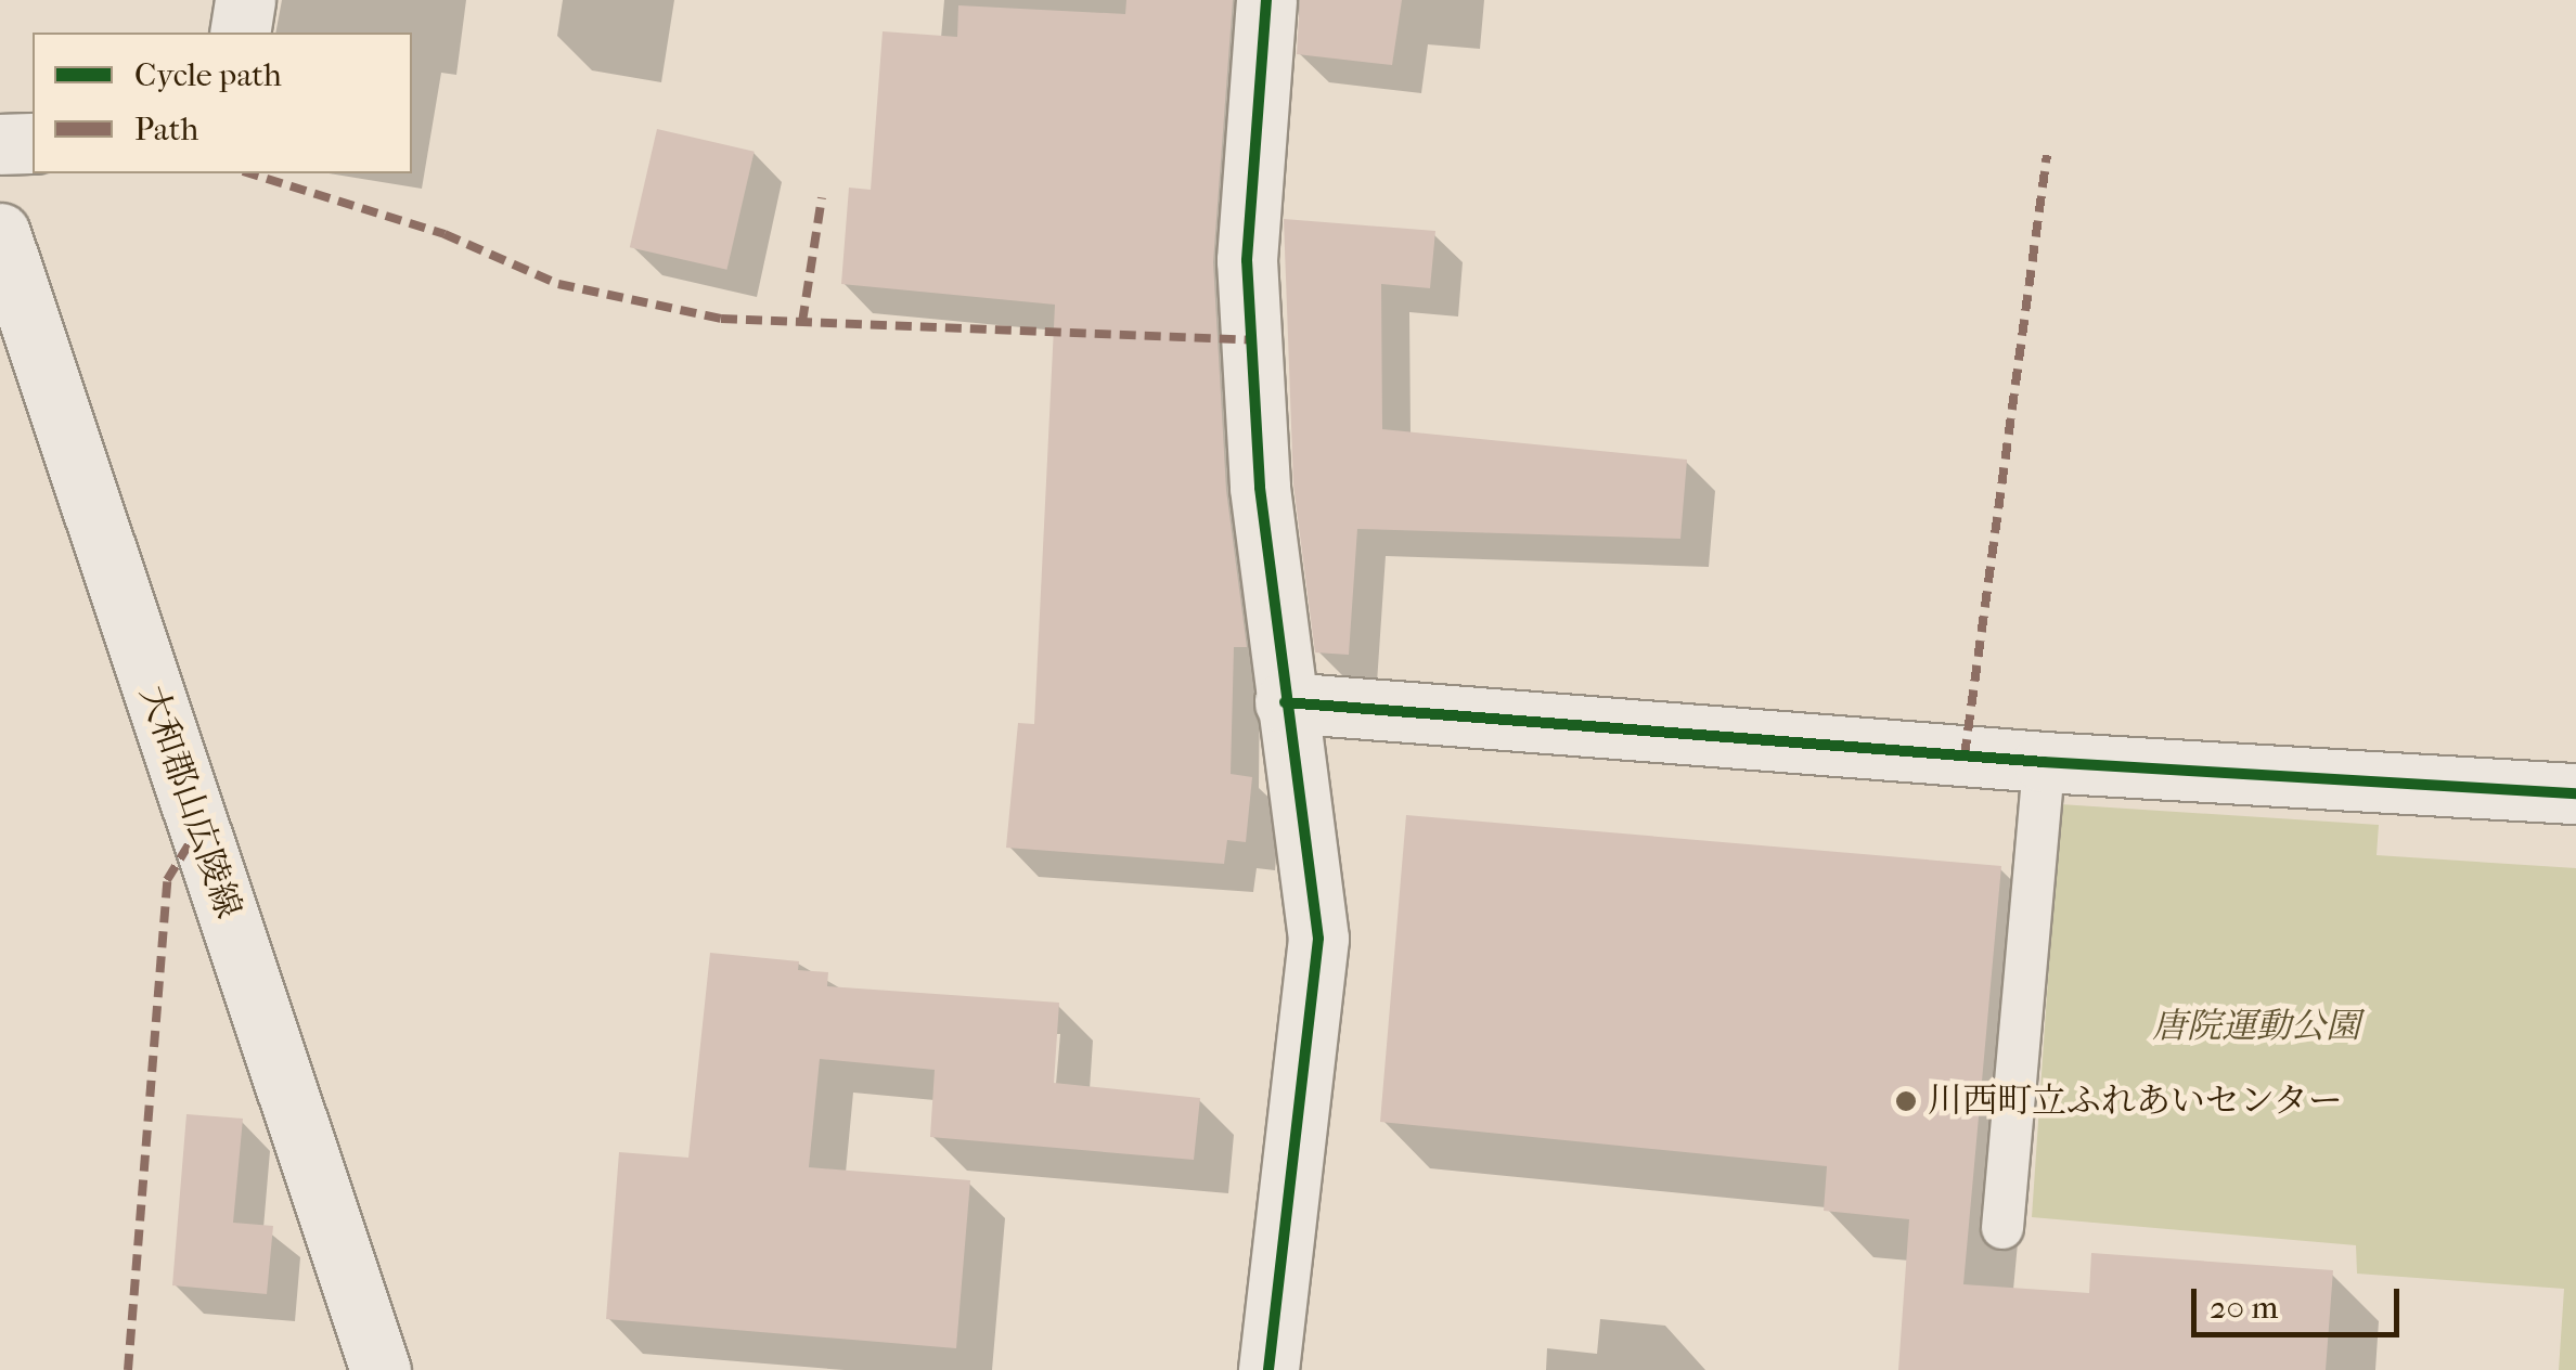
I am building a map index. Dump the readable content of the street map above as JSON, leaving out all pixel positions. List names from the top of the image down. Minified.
{"streets":{"street":["大和郡山広陵線"]},"parks":["唐院運動公園"],"places":["川西町立ふれあいセンター"],"legend":["Cycle path","Path"],"scale_bar":"20 m"}
